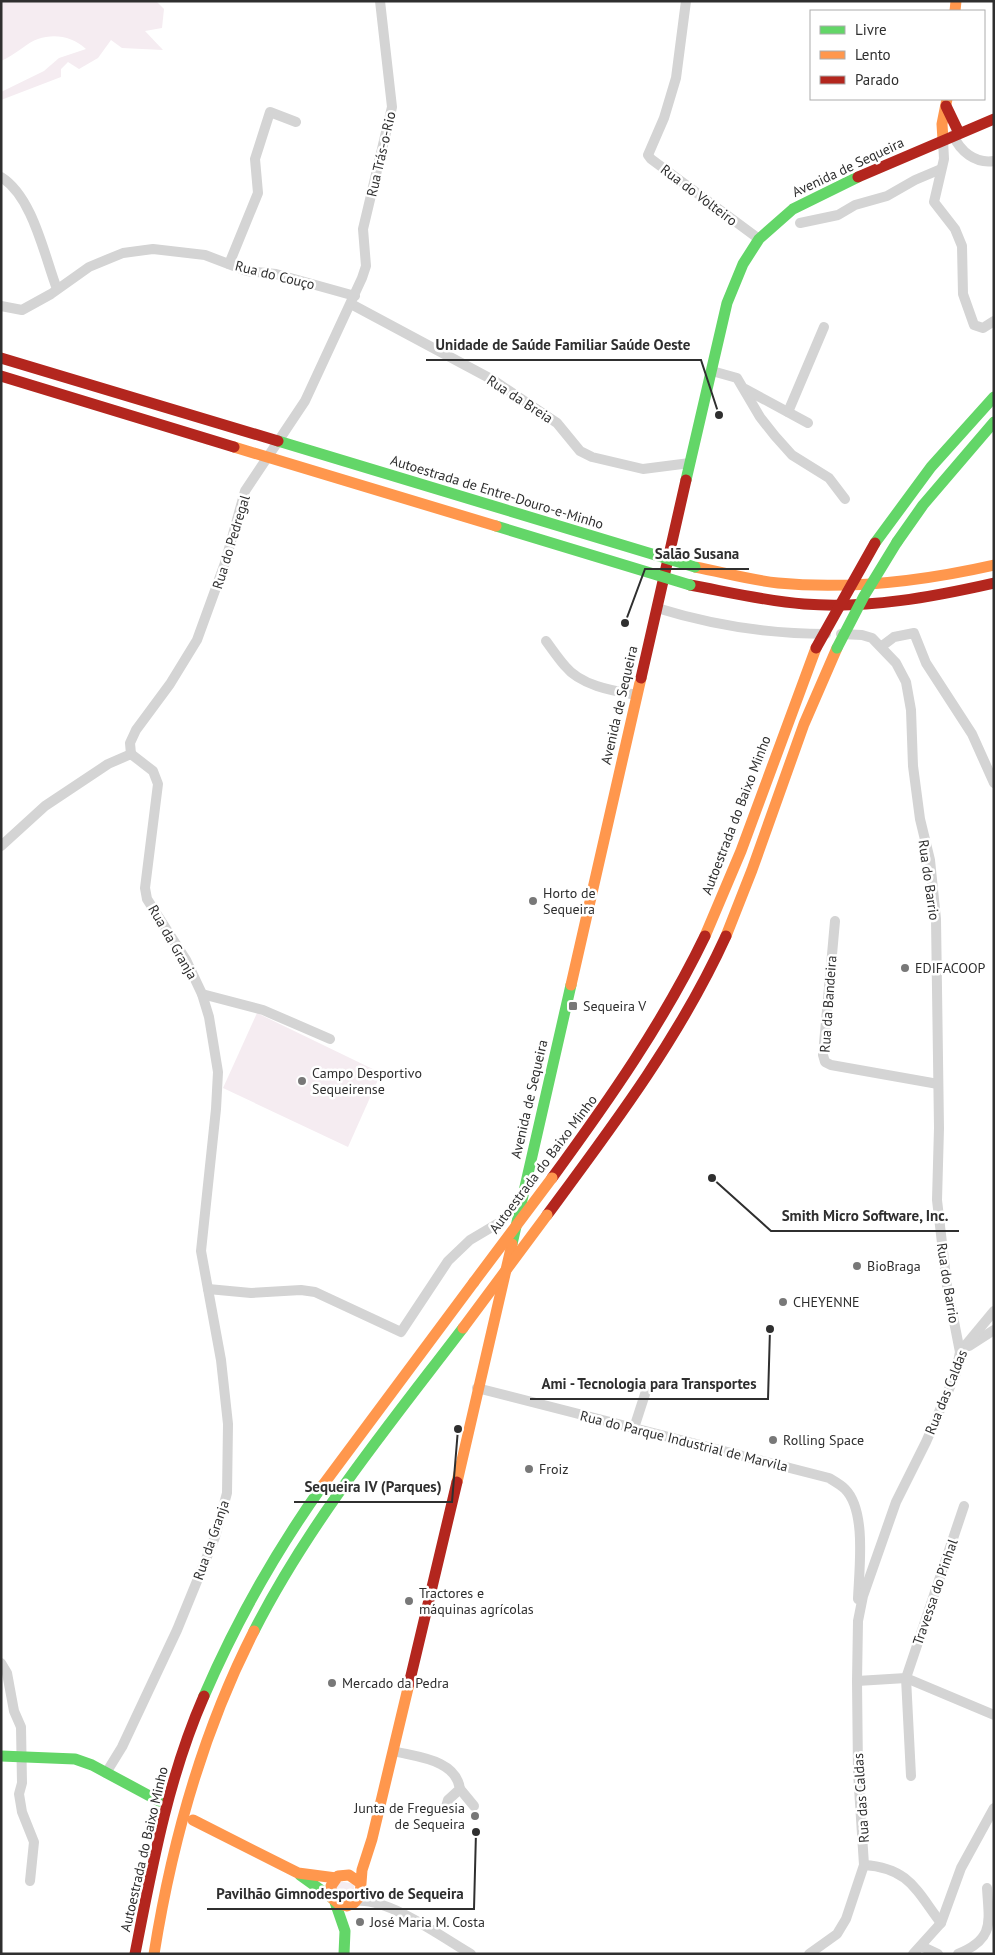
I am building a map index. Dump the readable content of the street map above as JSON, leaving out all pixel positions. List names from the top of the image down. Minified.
{"streets":{"main road":["Avenida de Sequeira","Autoestrada de Entre-Douro-e-Minho","Autoestrada do Baixo Minho"],"street":["Rua Trás-o-Rio","Rua do Volteiro","Rua do Couço","Rua da Breia","Rua do Pedregal","Rua do Barrio","Rua da Granja","Rua da Bandeira","Rua das Caldas","Rua do Parque Industrial de Marvila","Travessa do Pinhal"]},"crossings":[["Rua Trás-o-Rio","Rua do Couço"],["Rua Trás-o-Rio","Rua da Breia"],["Rua Trás-o-Rio","Rua do Pedregal"],["Avenida de Sequeira","Rua do Volteiro"],["Avenida de Sequeira","Rua da Breia"],["Avenida de Sequeira","Rua do Barrio"],["Avenida de Sequeira","Rua do Parque Industrial de Marvila"],["Rua do Couço","Rua da Breia"],["Rua do Couço","Rua do Pedregal"],["Rua da Breia","Rua do Pedregal"],["Rua do Pedregal","Rua da Granja"],["Rua do Barrio","Rua da Bandeira"],["Rua do Barrio","Rua das Caldas"],["Rua das Caldas","Rua do Parque Industrial de Marvila"]],"places":{"other":["Unidade de Saúde Familiar Saúde Oeste","Salão Susana","Horto de Sequeira","EDIFACOOP","Campo Desportivo Sequeirense","Smith Micro Software, Inc.","BioBraga","CHEYENNE","Ami - Tecnologia para Transportes","Sequeira IV (Parques)","Rolling Space","Froiz","Tractores e máquinas agrícolas","Mercado da Pedra","Junta de Freguesia de Sequeira","Pavilhão Gimnodesportivo de Sequeira","José Maria M. Costa"],"transit":["Sequeira V"]},"legend":["Livre","Lento","Parado"]}
